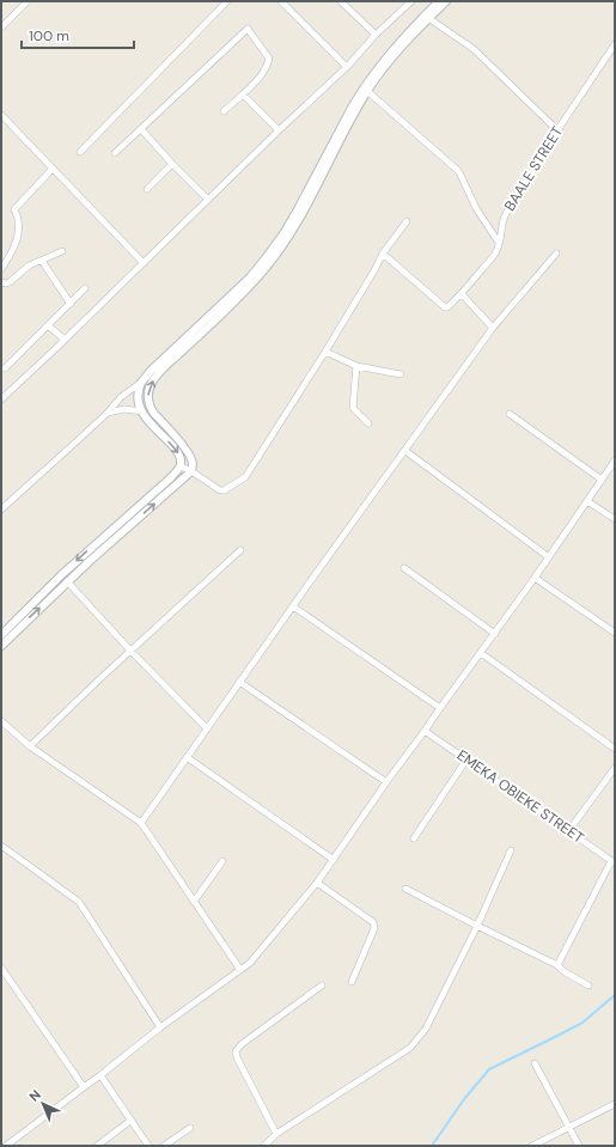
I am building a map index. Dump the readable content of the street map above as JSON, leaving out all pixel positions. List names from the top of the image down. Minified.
{"streets":{"street":["BAALE STREET","EMEKA OBIEKE STREET"]},"scale_bar":"100 m","north":"top left"}
